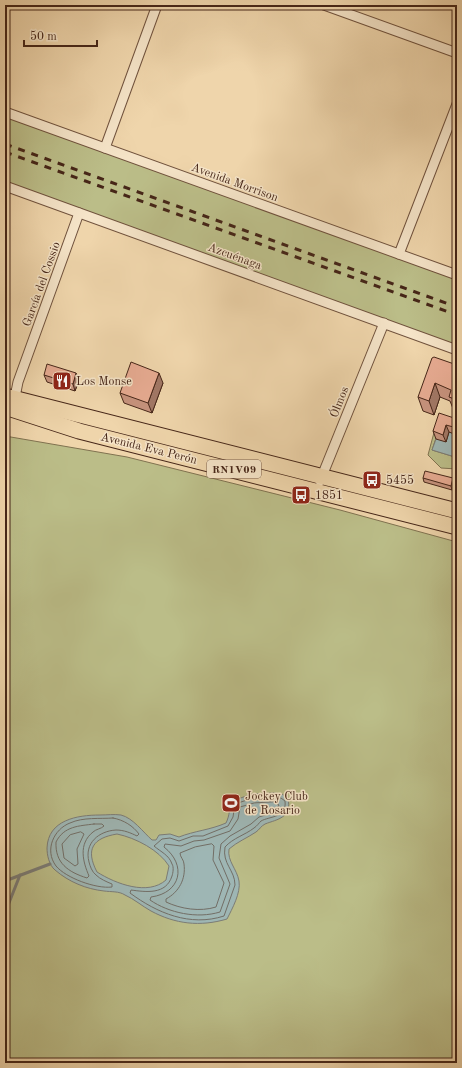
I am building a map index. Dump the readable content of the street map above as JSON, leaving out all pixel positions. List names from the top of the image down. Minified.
{"streets":{"main road":["Avenida Eva Perón","RN1V09"],"street":["Avenida Morrison","Azcuénaga","García del Cossio","Ólmos"]},"crossings":[["Azcuénaga","García del Cossio"],["Azcuénaga","Ólmos"],["García del Cossio","Avenida Eva Perón"],["Ólmos","Avenida Eva Perón"]],"places":{"restaurant":["Los Monse"],"bus stop":["5455","1851"],"sports":["Jockey Club de Rosario"]},"scale_bar":"50 m"}
